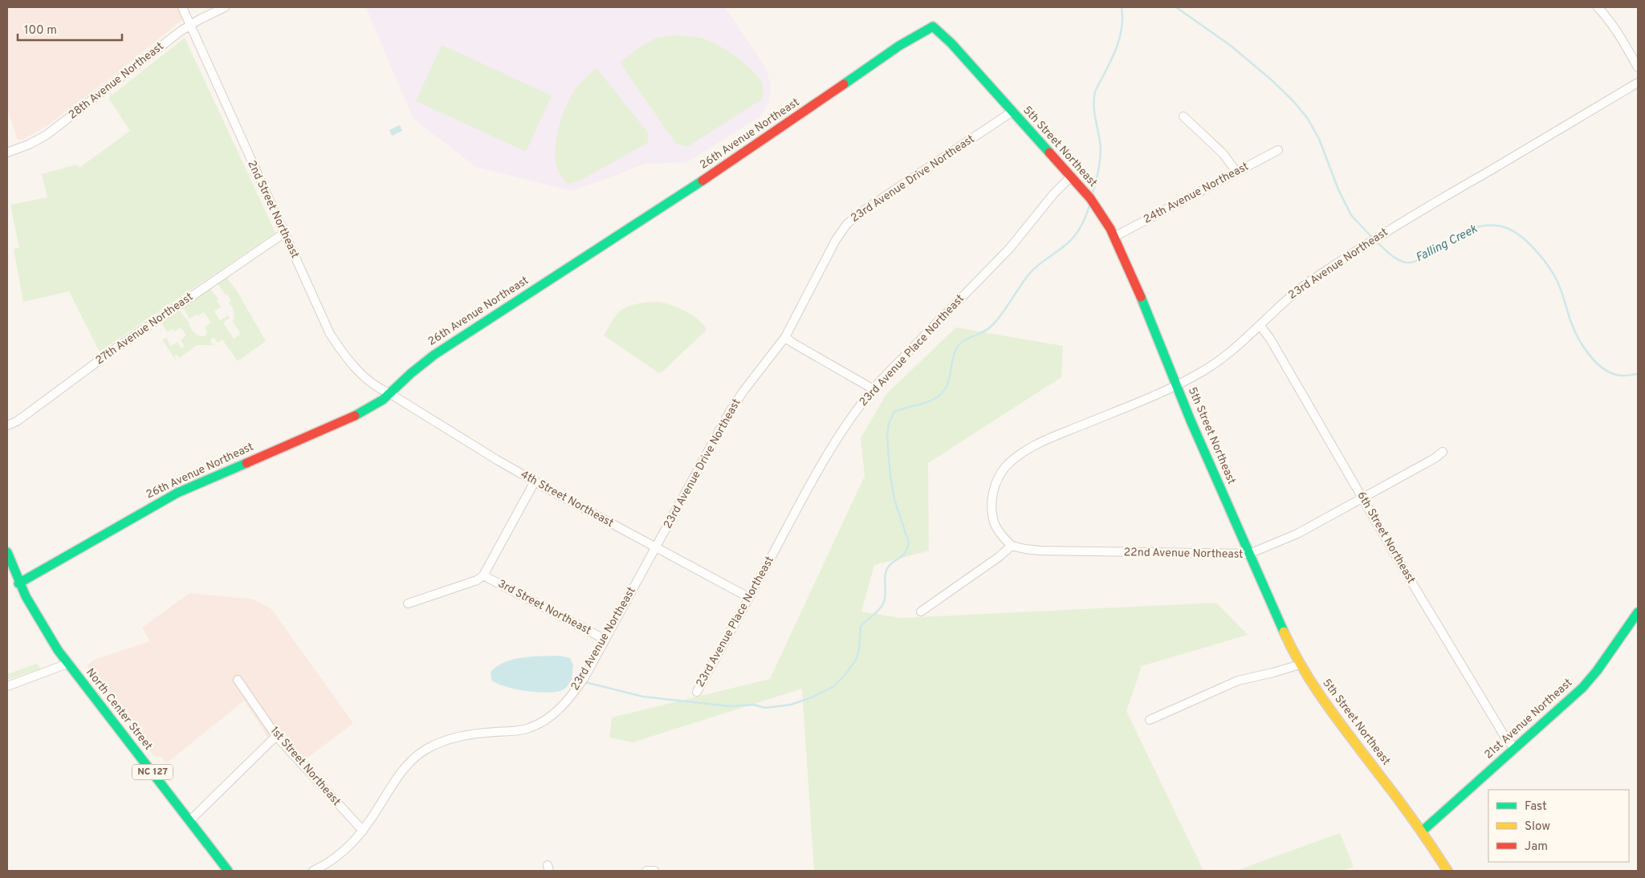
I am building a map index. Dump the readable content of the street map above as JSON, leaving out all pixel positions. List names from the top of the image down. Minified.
{"streets":{"street":["28th Avenue Northeast","26th Avenue Northeast","5th Street Northeast","23rd Avenue Drive Northeast","24th Avenue Northeast","2nd Street Northeast","23rd Avenue Northeast","27th Avenue Northeast","23rd Avenue Place Northeast","4th Street Northeast","6th Street Northeast","22nd Avenue Northeast","3rd Street Northeast","North Center Street","21st Avenue Northeast","1st Street Northeast","NC 127"]},"crossings":[["28th Avenue Northeast","2nd Street Northeast"],["26th Avenue Northeast","5th Street Northeast"],["26th Avenue Northeast","2nd Street Northeast"],["26th Avenue Northeast","4th Street Northeast"],["26th Avenue Northeast","North Center Street"],["5th Street Northeast","23rd Avenue Drive Northeast"],["5th Street Northeast","24th Avenue Northeast"],["5th Street Northeast","23rd Avenue Northeast"],["5th Street Northeast","23rd Avenue Place Northeast"],["5th Street Northeast","22nd Avenue Northeast"],["5th Street Northeast","21st Avenue Northeast"],["23rd Avenue Drive Northeast","23rd Avenue Northeast"],["23rd Avenue Drive Northeast","4th Street Northeast"],["2nd Street Northeast","27th Avenue Northeast"],["2nd Street Northeast","4th Street Northeast"],["23rd Avenue Northeast","4th Street Northeast"],["23rd Avenue Northeast","6th Street Northeast"],["23rd Avenue Northeast","22nd Avenue Northeast"],["23rd Avenue Northeast","3rd Street Northeast"],["23rd Avenue Northeast","1st Street Northeast"],["23rd Avenue Place Northeast","4th Street Northeast"],["6th Street Northeast","22nd Avenue Northeast"],["6th Street Northeast","21st Avenue Northeast"]],"water":["Falling Creek"],"legend":["Fast","Slow","Jam"],"scale_bar":"100 m"}
